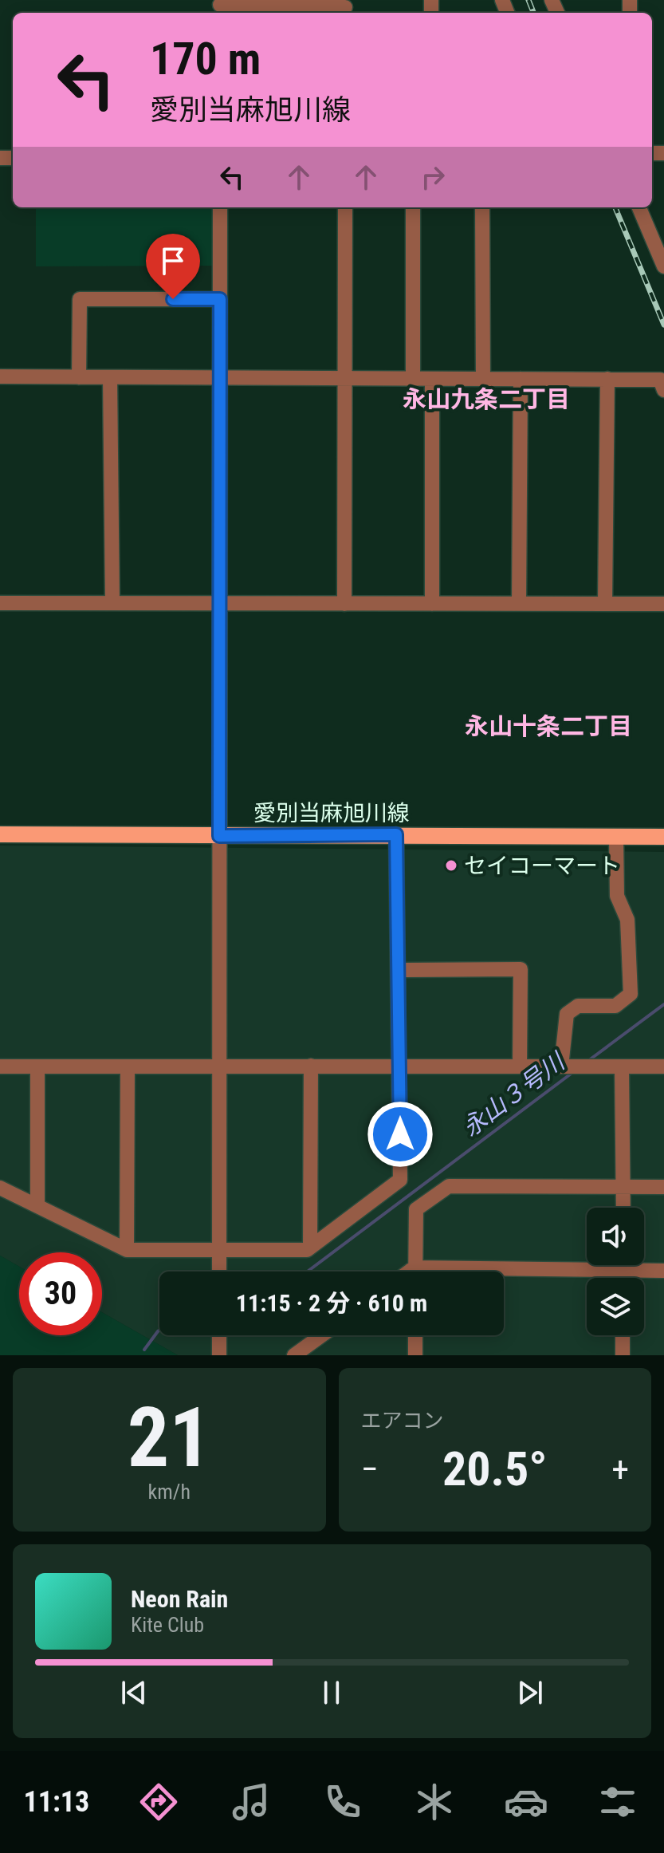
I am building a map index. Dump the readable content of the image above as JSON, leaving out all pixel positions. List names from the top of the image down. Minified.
{"streets":{"main road":["愛別当麻旭川線"]},"districts":["永山九条二丁目","永山十条二丁目"],"water":["永山３号川"],"places":["セイコーマート"],"page":{"turn":["170 m","愛別当麻旭川線"],"limit":"30","trip":"11:15 · 2 分 · 610 m","tile":[["21","km/h"],"エアコン"],"heat":["−","20.5°","+"],"song":["Neon Rain","Kite Club"],"tabs":"11:13"}}
